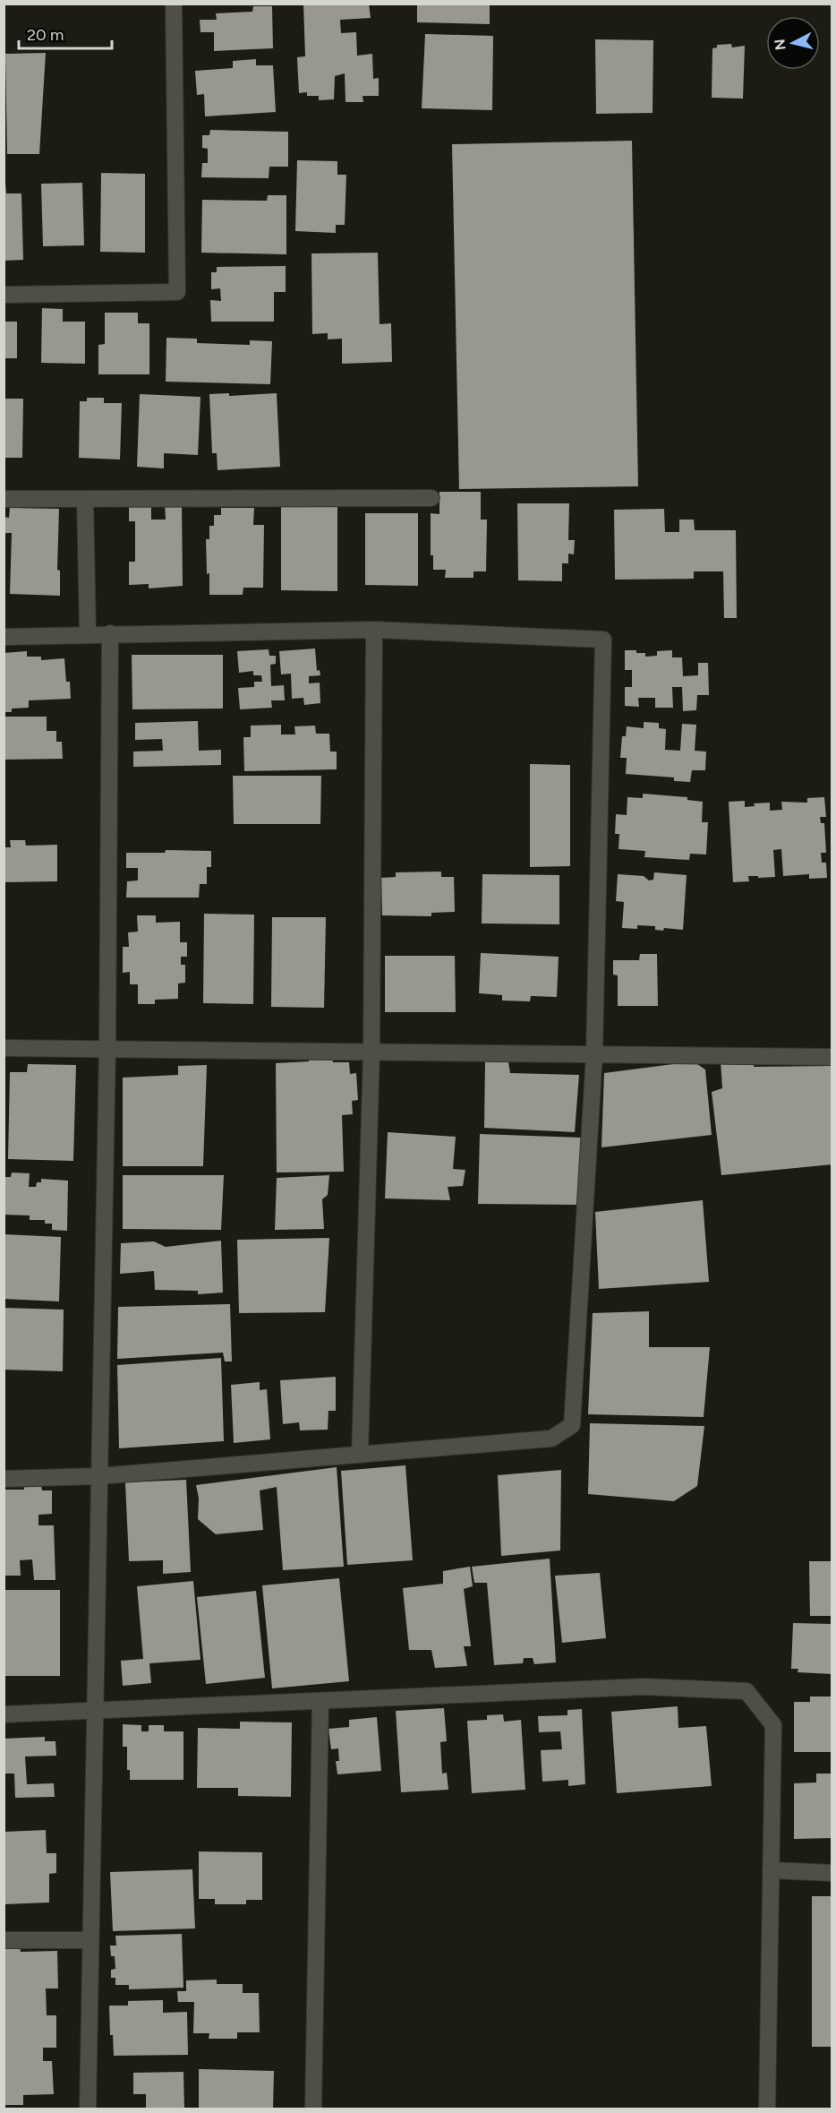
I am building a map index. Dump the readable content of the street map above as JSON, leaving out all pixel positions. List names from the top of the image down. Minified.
{"scale_bar":"20 m","north":"left"}
